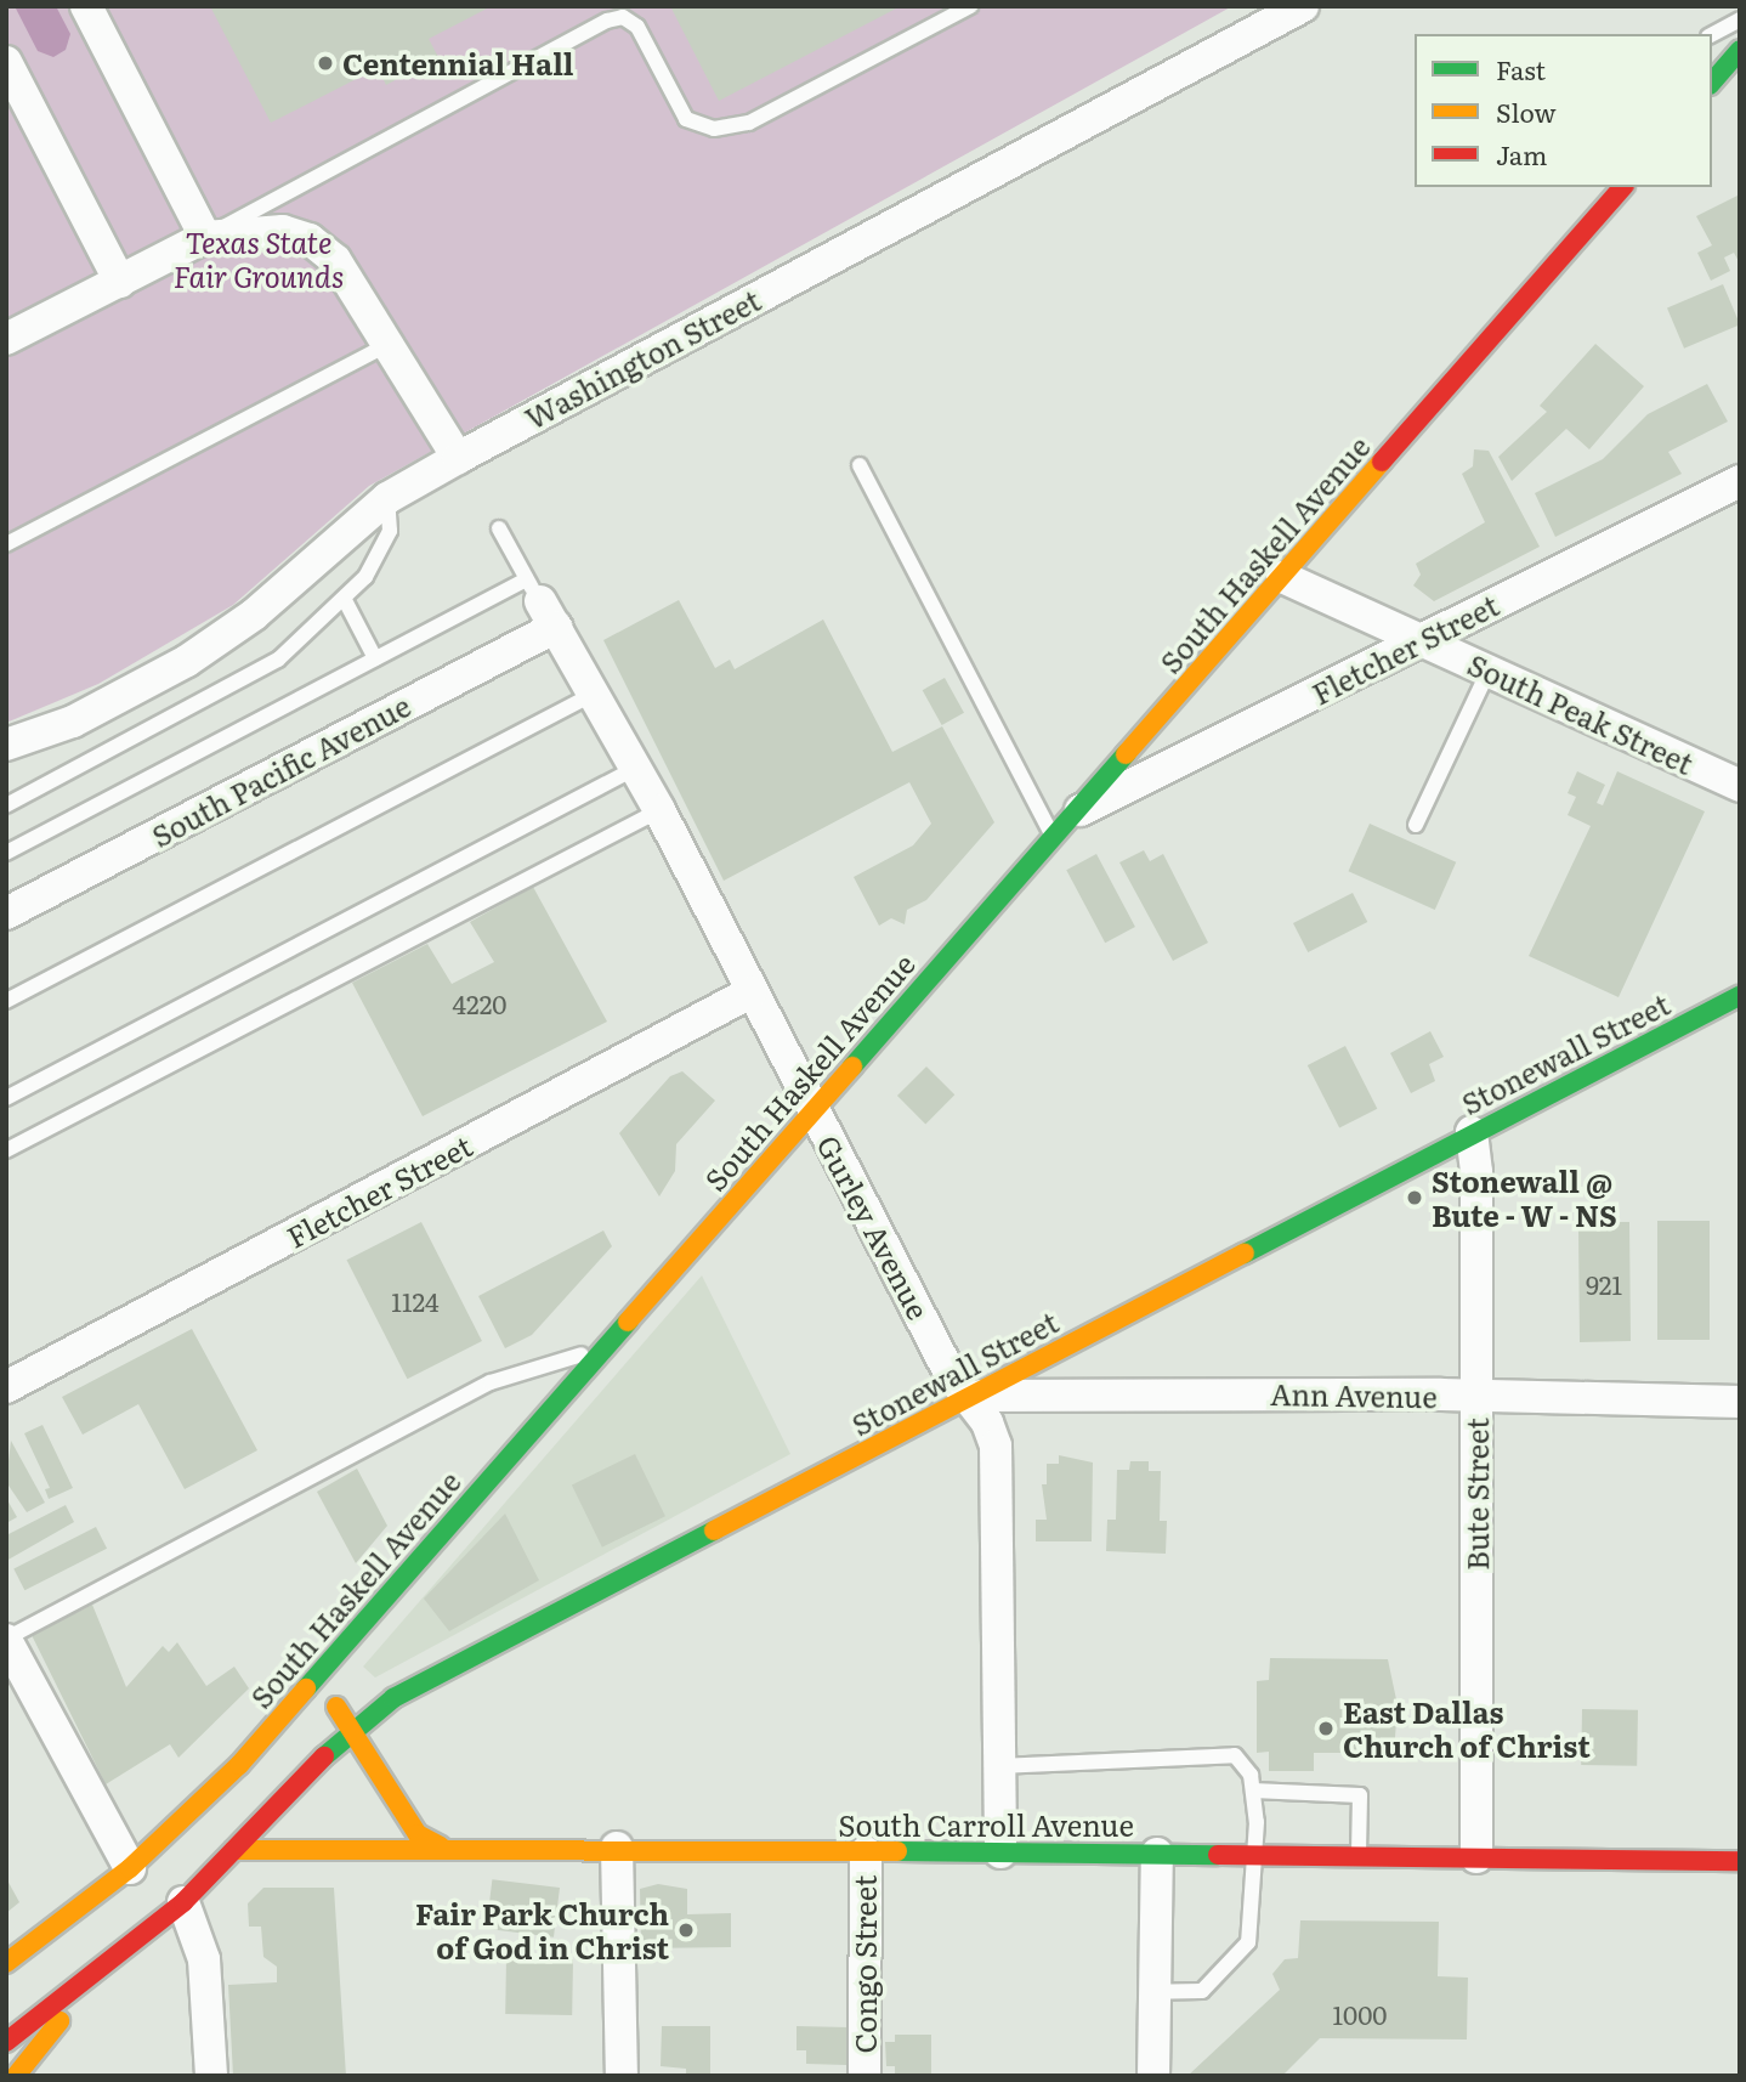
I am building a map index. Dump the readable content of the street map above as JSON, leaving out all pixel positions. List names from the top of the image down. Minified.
{"streets":{"main road":["South Haskell Avenue","Stonewall Street","South Carroll Avenue"],"street":["Washington Street","Fletcher Street","South Peak Street","South Pacific Avenue","Gurley Avenue","Ann Avenue","Bute Street","Congo Street"]},"crossings":[["South Haskell Avenue","Fletcher Street"],["South Haskell Avenue","South Peak Street"],["South Haskell Avenue","Gurley Avenue"],["Fletcher Street","South Peak Street"],["Fletcher Street","Gurley Avenue"],["South Pacific Avenue","Gurley Avenue"],["Stonewall Street","Gurley Avenue"],["Stonewall Street","Ann Avenue"],["Stonewall Street","Bute Street"],["Stonewall Street","South Carroll Avenue"],["Gurley Avenue","Ann Avenue"],["Gurley Avenue","South Carroll Avenue"],["Ann Avenue","Bute Street"],["Bute Street","South Carroll Avenue"],["South Carroll Avenue","Congo Street"]],"parks":["Texas State Fair Grounds"],"places":["Centennial Hall","Stonewall @ Bute - W - NS","East Dallas Church of Christ","Fair Park Church of God in Christ"],"house_numbers":["4220","921","1124","1000"],"legend":["Fast","Slow","Jam"]}
